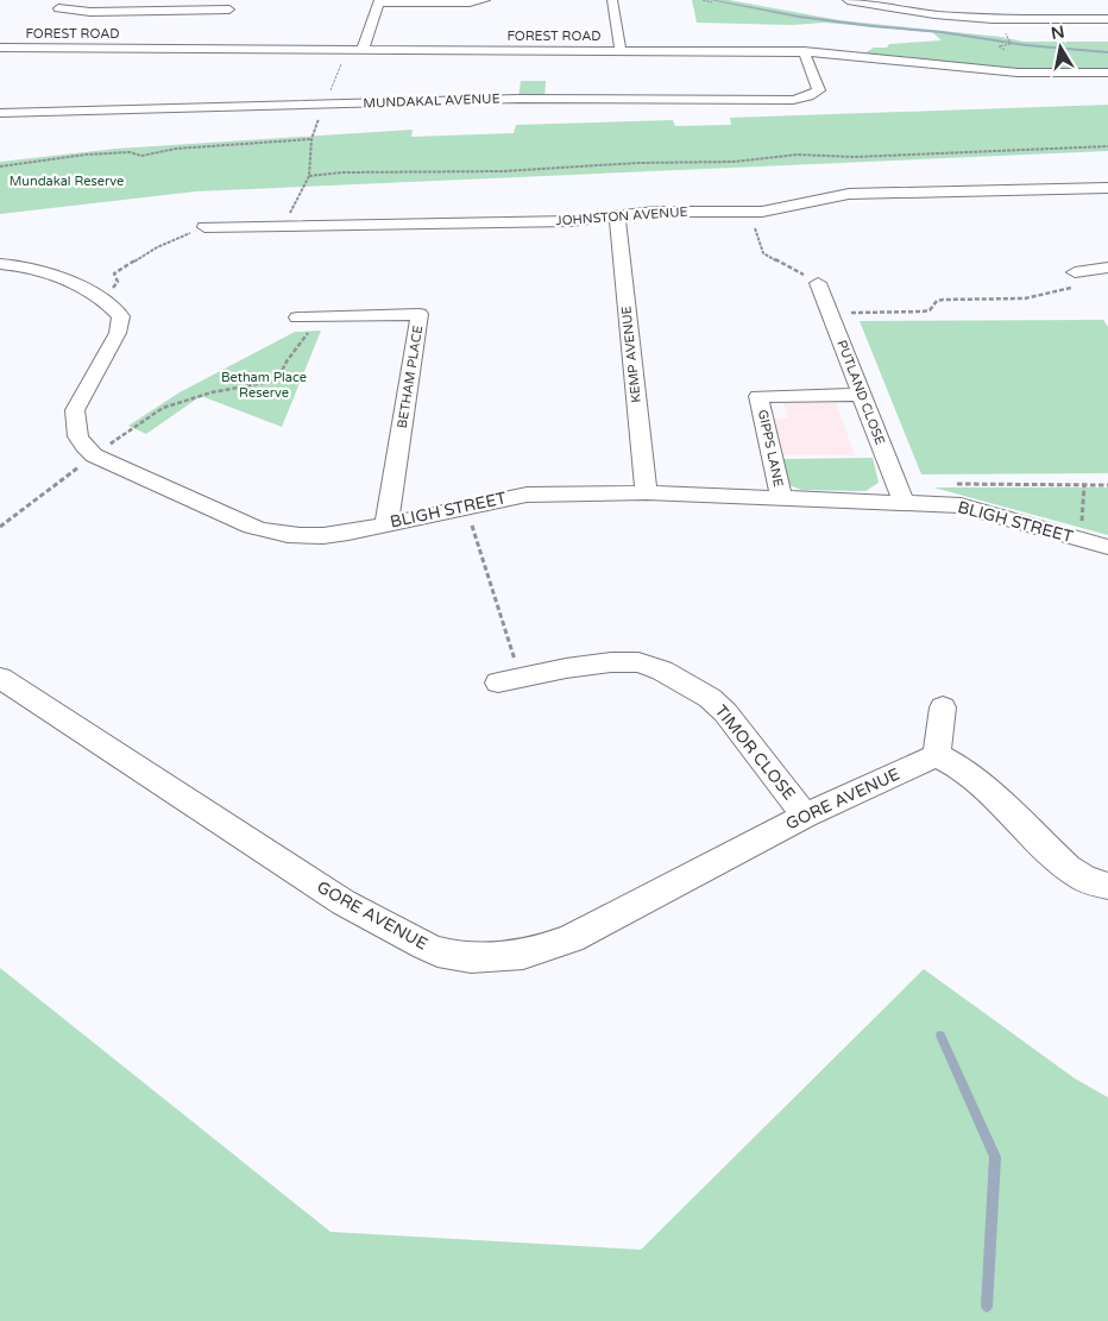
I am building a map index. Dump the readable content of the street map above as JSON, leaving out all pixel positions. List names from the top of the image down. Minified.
{"streets":{"street":["FOREST ROAD","MUNDAKAL AVENUE","JOHNSTON AVENUE","KEMP AVENUE","BETHAM PLACE","PUTLAND CLOSE","GIPPS LANE","BLIGH STREET","TIMOR CLOSE","GORE AVENUE"]},"crossings":[["FOREST ROAD","MUNDAKAL AVENUE"],["JOHNSTON AVENUE","KEMP AVENUE"],["KEMP AVENUE","BLIGH STREET"],["BETHAM PLACE","BLIGH STREET"],["PUTLAND CLOSE","GIPPS LANE"],["PUTLAND CLOSE","BLIGH STREET"],["GIPPS LANE","BLIGH STREET"],["TIMOR CLOSE","GORE AVENUE"]],"parks":["Mundakal Reserve","Betham Place Reserve"],"north":"top"}
